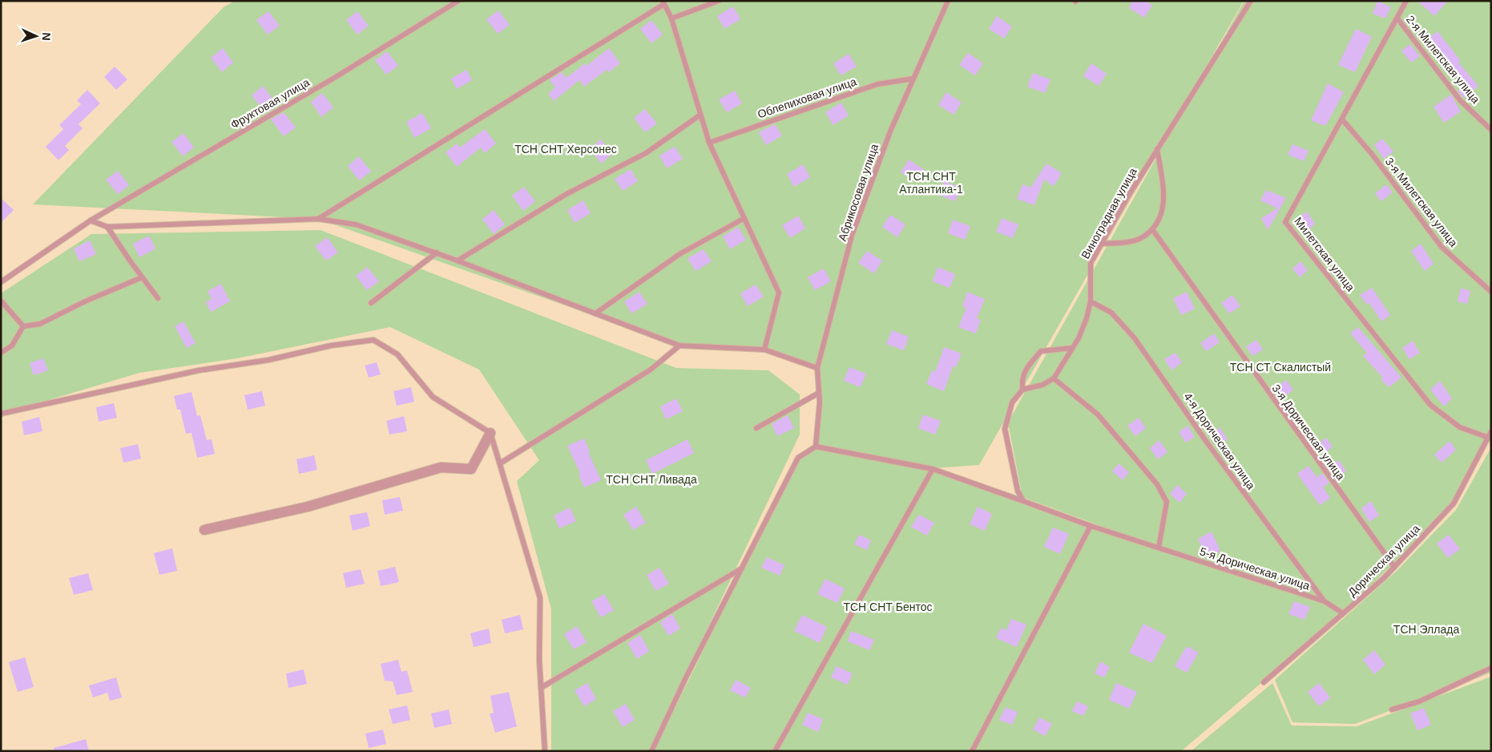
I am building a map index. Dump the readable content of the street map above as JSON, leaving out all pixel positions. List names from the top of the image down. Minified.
{"streets":{"lane":["2-я Милетская улица","Облепиховая улица","Фруктовая улица","Абрикосовая улица","3-я Милетская улица","Виноградная улица","Милетская улица","3-я Дорическая улица","4-я Дорическая улица","Дорическая улица","5-я Дорическая улица"]},"crossings":[["2-я Милетская улица","Милетская улица"],["Облепиховая улица","Абрикосовая улица"],["3-я Милетская улица","Милетская улица"],["Виноградная улица","4-я Дорическая улица"],["Милетская улица","Дорическая улица"],["3-я Дорическая улица","Дорическая улица"],["4-я Дорическая улица","5-я Дорическая улица"],["Дорическая улица","5-я Дорическая улица"]],"parks":["ТСН СНТ Херсонес","ТСН СНТ Атлантика-1","ТСН СТ Скалистый","ТСН СНТ Ливада","ТСН СНТ Бентос","ТСН Эллада"],"north":"right"}
